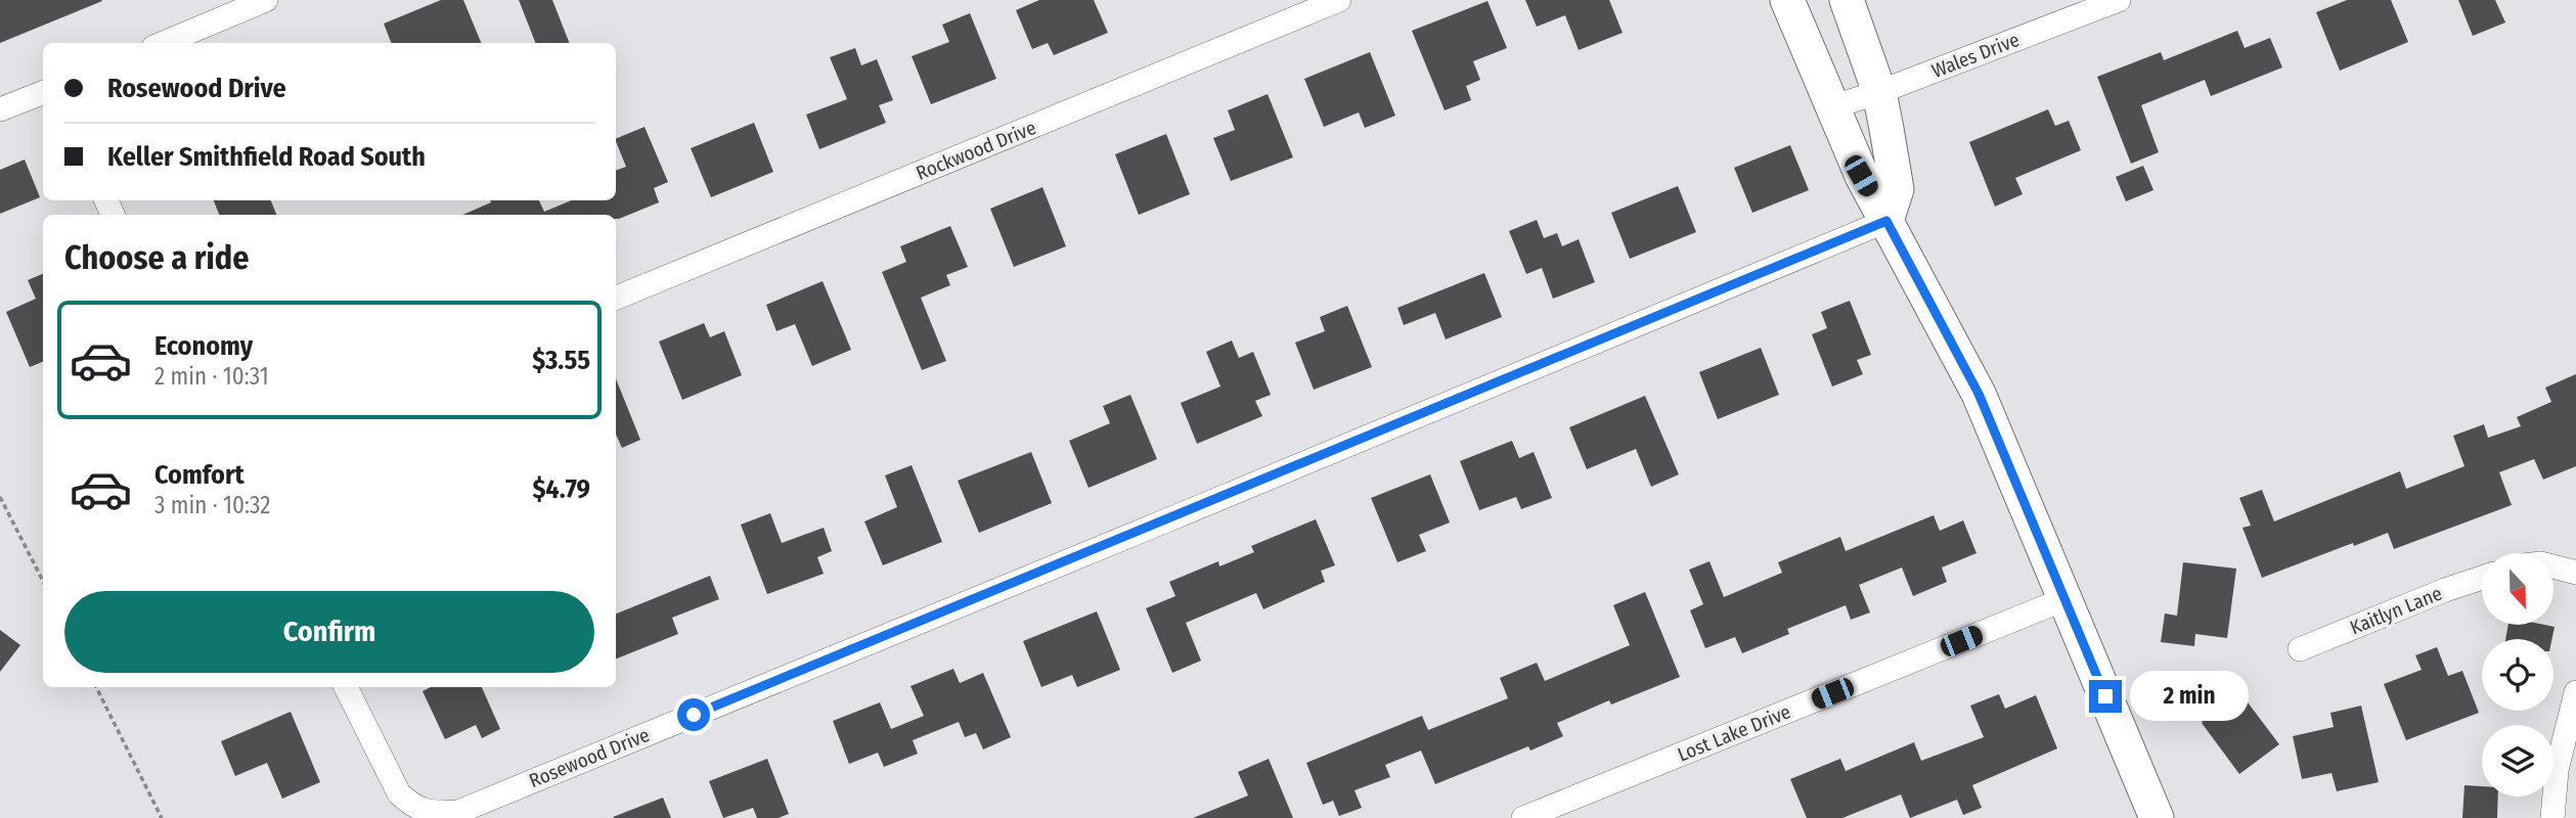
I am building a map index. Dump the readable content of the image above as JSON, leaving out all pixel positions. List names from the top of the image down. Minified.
{"streets":{"street":["Wales Drive","Rockwood Drive","Kaitlyn Lane","Lost Lake Drive","Rosewood Drive"]},"north":"bottom","page":{"banner":["Rosewood Drive","Keller Smithfield Road South"],"heading":"Choose a ride","list":[{"name":"Economy","note":"2 min · 10:31","value":"$3.55"},{"name":"Comfort","note":"3 min · 10:32","value":"$4.79"}],"buttons":"Confirm","bubble":"2 min"}}
